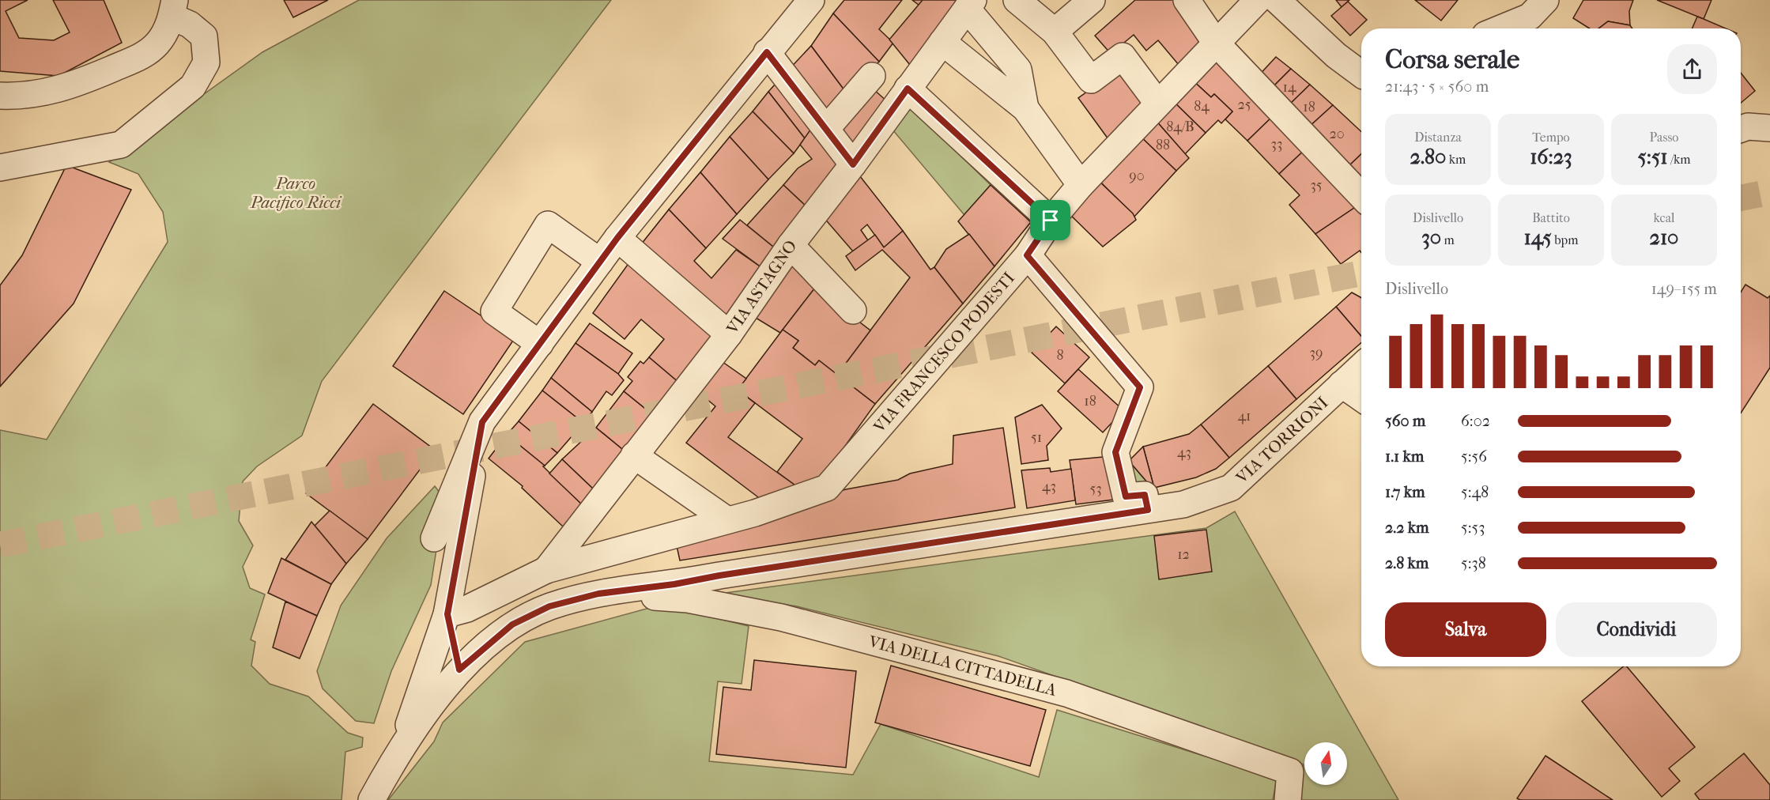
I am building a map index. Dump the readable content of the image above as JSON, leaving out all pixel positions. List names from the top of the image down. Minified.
{"streets":{"street":["VIA ASTAGNO","VIA FRANCESCO PODESTI","VIA TORRIONI","VIA DELLA CITTADELLA"]},"crossings":[["VIA ASTAGNO","VIA FRANCESCO PODESTI"],["VIA TORRIONI","VIA DELLA CITTADELLA"]],"parks":["Parco Pacifico Ricci"],"house_numbers":["14","25","84","18","84/B","20","33","88","90","35","39","8","18","41","51","43","43","53","12"],"north":"top","page":{"heading":["Corsa serale","21:43 · 5 × 560 m"],"stats":[["Distanza","2.80 km"],["Tempo","16:23"],["Passo","5:51 /km"],["Dislivello","30 m"],["Battito","145 bpm"],["kcal","210"]],"chart":["Dislivello","149–155 m"],"list":[{"name":"560 m","note":"6:02"},{"name":"1.1 km","note":"5:56"},{"name":"1.7 km","note":"5:48"},{"name":"2.2 km","note":"5:53"},{"name":"2.8 km","note":"5:38"}],"buttons":["Salva","Condividi"]}}
